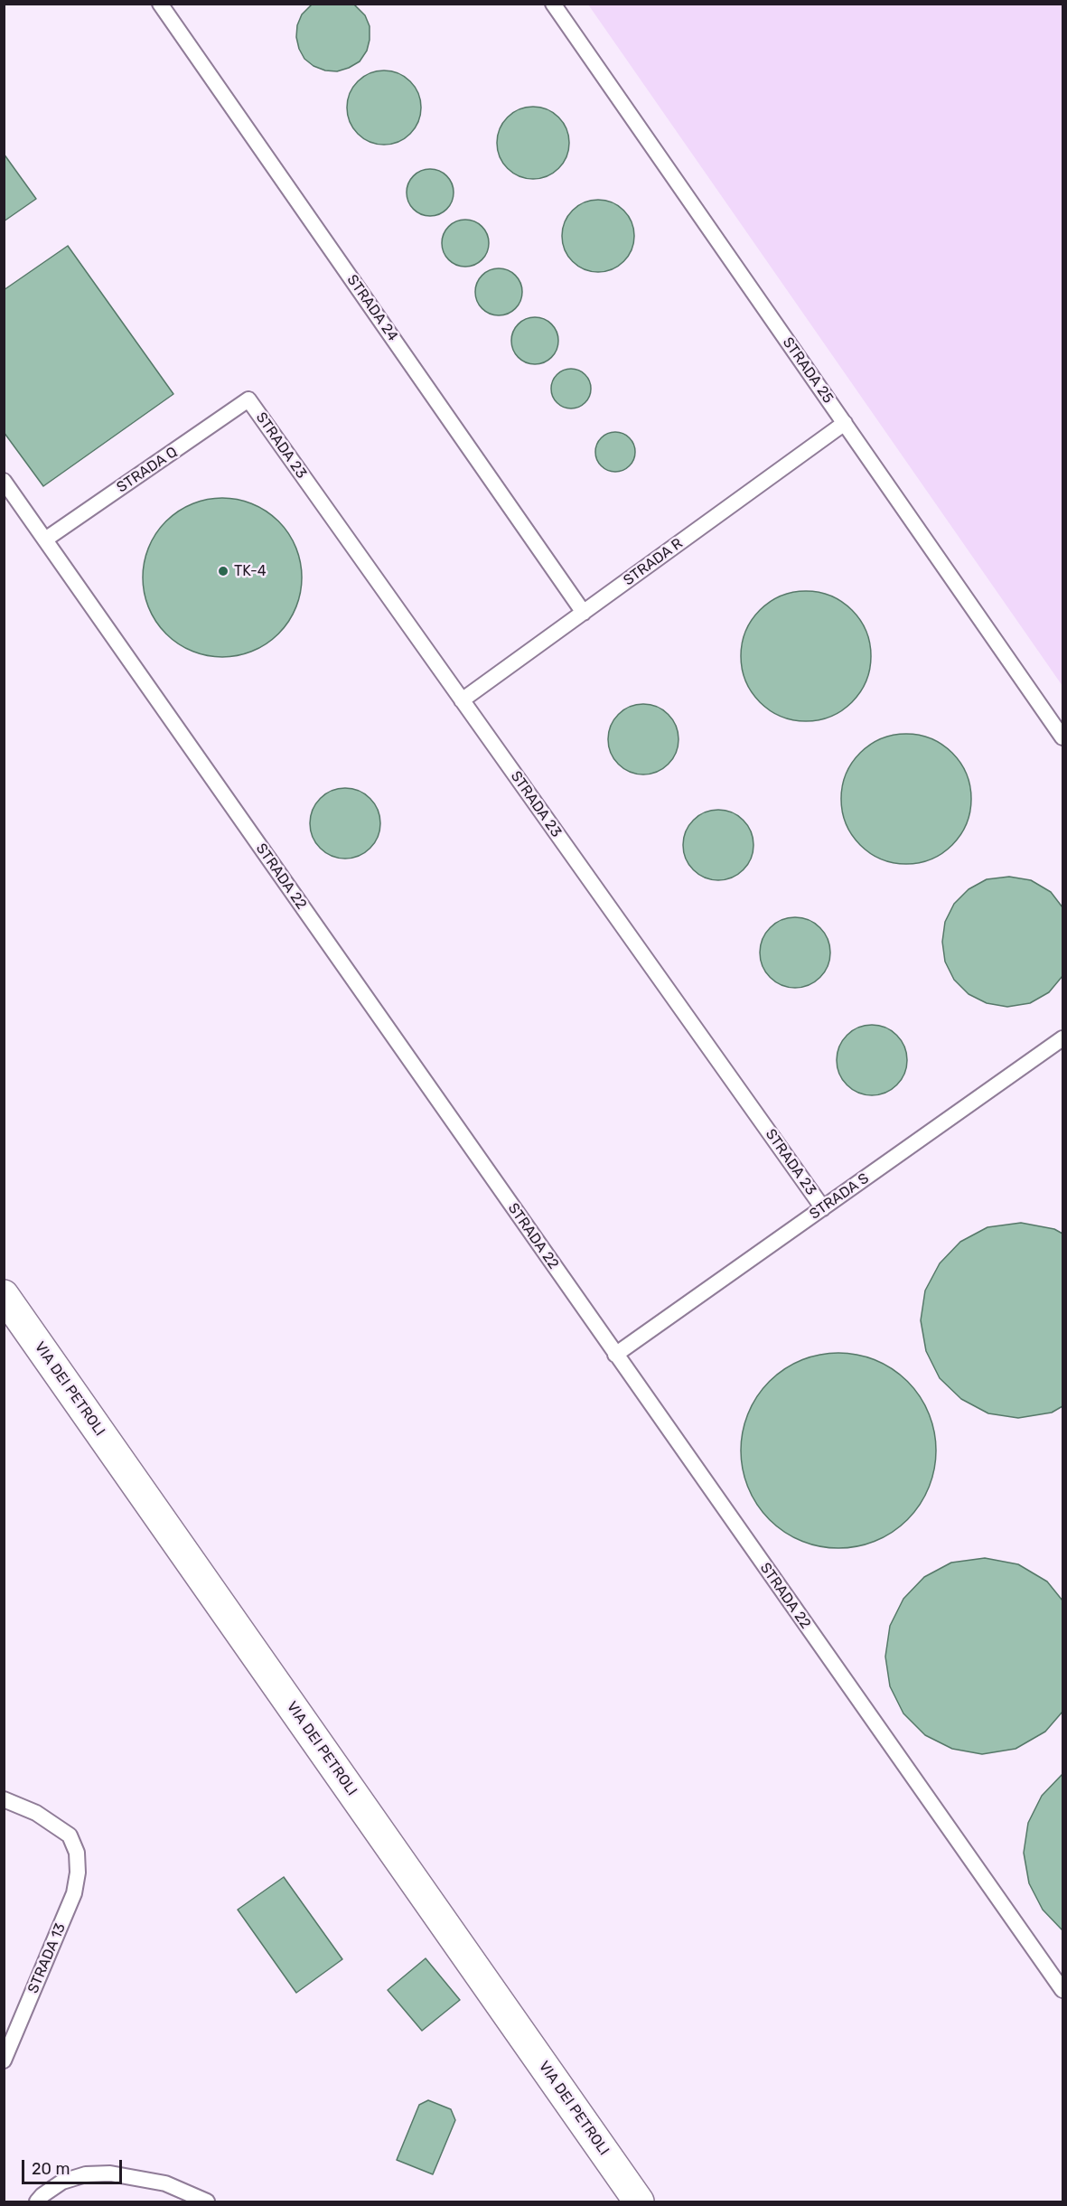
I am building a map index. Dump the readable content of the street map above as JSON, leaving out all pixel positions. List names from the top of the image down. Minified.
{"streets":{"street":["VIA DEI PETROLI"],"lane":["STRADA 24","STRADA 25","STRADA 23","STRADA Q","STRADA R","STRADA 22","STRADA S","STRADA 13"]},"crossings":[["STRADA 24","STRADA R"],["STRADA 25","STRADA R"],["STRADA 23","STRADA Q"],["STRADA 23","STRADA R"],["STRADA 23","STRADA S"],["STRADA Q","STRADA 22"],["STRADA 22","STRADA S"]],"places":["TK-4"],"scale_bar":"20 m"}
